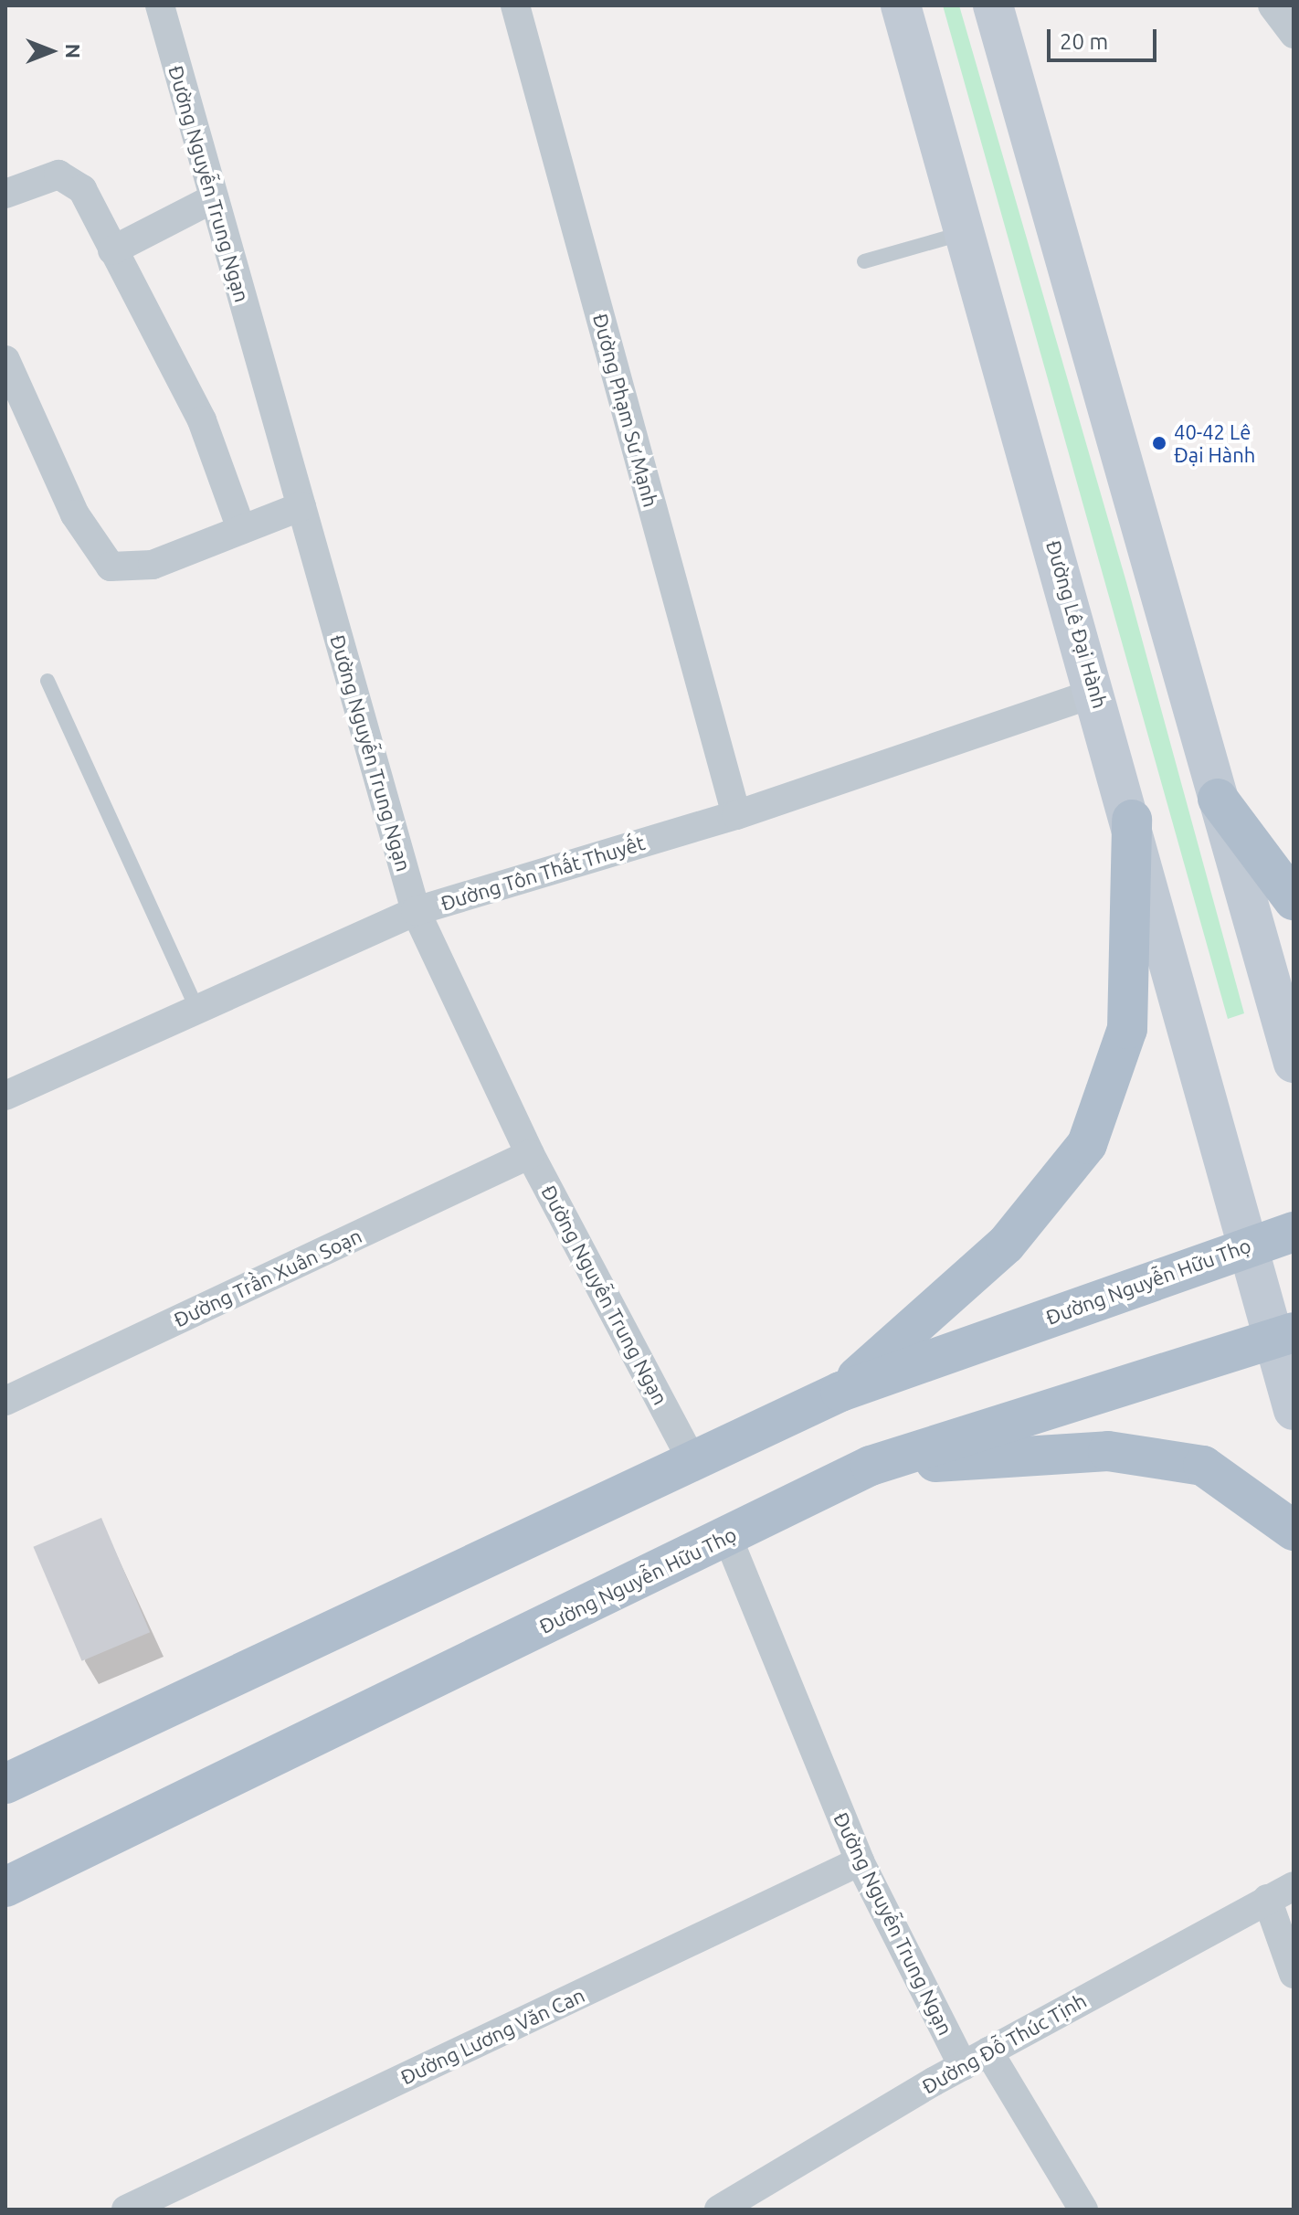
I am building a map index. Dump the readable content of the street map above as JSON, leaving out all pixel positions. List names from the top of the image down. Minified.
{"streets":{"main road":["Đường Lê Đại Hành","Đường Nguyễn Hữu Thọ"],"street":["Đường Nguyễn Trung Ngạn","Đường Phạm Sư Mạnh","Đường Tôn Thất Thuyết","Đường Trần Xuân Soạn","Đường Lương Văn Can","Đường Đỗ Thúc Tịnh"]},"crossings":[["Đường Nguyễn Trung Ngạn","Đường Tôn Thất Thuyết"],["Đường Nguyễn Trung Ngạn","Đường Trần Xuân Soạn"],["Đường Nguyễn Trung Ngạn","Đường Nguyễn Hữu Thọ"],["Đường Nguyễn Trung Ngạn","Đường Lương Văn Can"],["Đường Nguyễn Trung Ngạn","Đường Đỗ Thúc Tịnh"],["Đường Phạm Sư Mạnh","Đường Tôn Thất Thuyết"],["Đường Lê Đại Hành","Đường Tôn Thất Thuyết"],["Đường Lê Đại Hành","Đường Nguyễn Hữu Thọ"]],"places":["40-42 Lê Đại Hành"],"scale_bar":"20 m","north":"right"}
